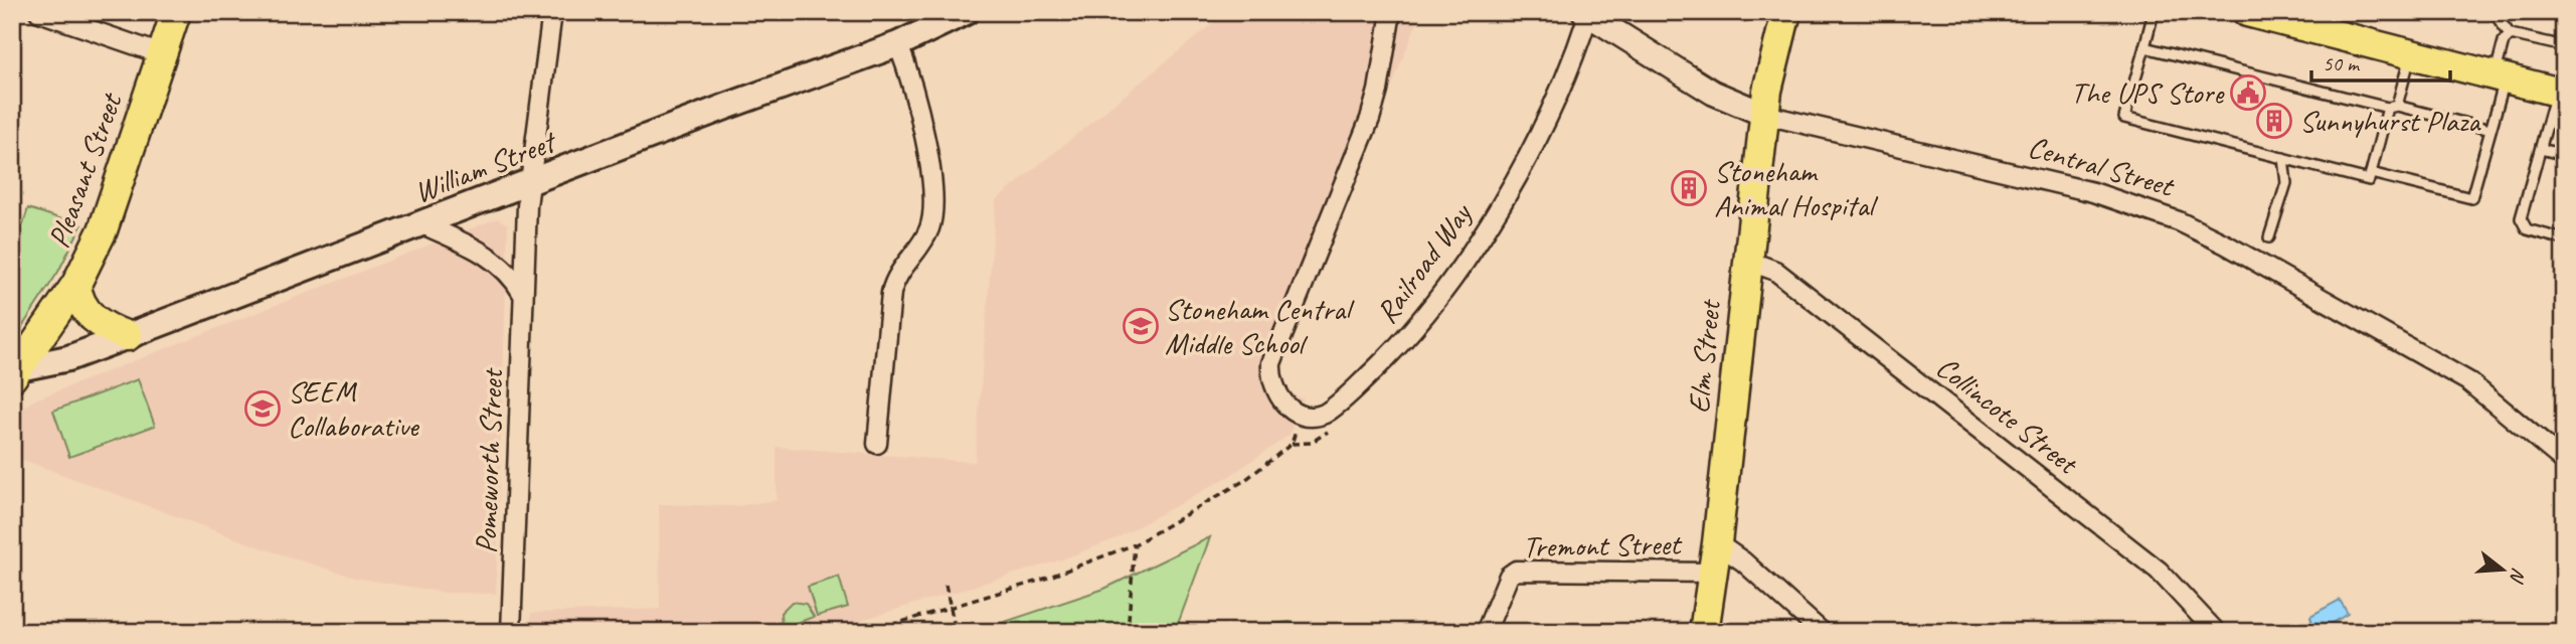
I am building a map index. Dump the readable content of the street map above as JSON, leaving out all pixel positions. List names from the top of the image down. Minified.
{"streets":{"main road":["William Street","Pleasant Street","Elm Street"],"street":["Central Street","Railroad Way","Collincote Street","Pomeworth Street","Tremont Street"]},"crossings":[["Central Street","Railroad Way"],["Central Street","Elm Street"],["William Street","Pleasant Street"],["William Street","Pomeworth Street"],["Elm Street","Collincote Street"],["Elm Street","Tremont Street"]],"places":{"public building":["The UPS Store"],"building":["Sunnyhurst Plaza","Stoneham Animal Hospital"],"school or university":["Stoneham Central Middle School","SEEM Collaborative"]},"scale_bar":"50 m","north":"right"}
